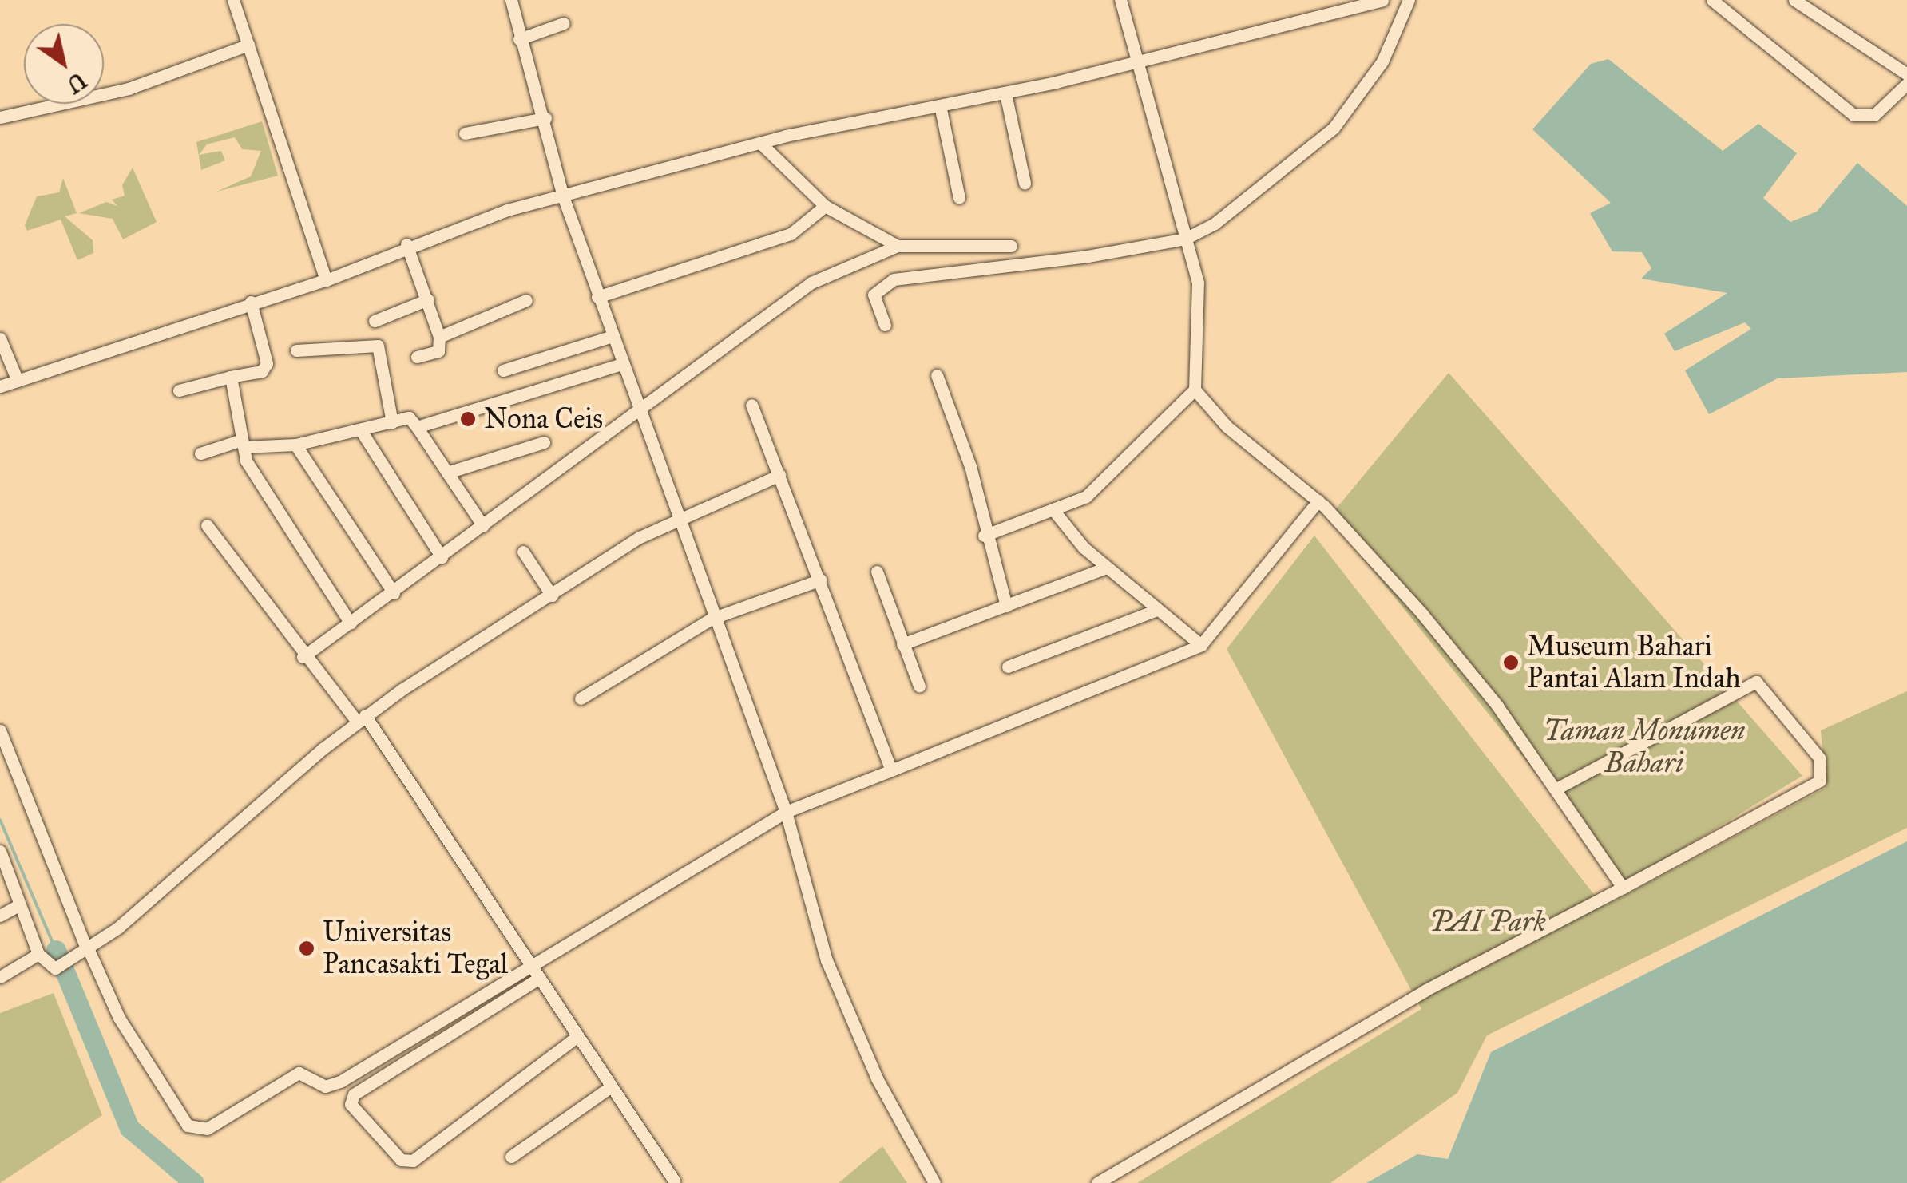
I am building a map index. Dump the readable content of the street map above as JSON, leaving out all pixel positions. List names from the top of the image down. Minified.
{"parks":["Taman Monumen Bahari","PAI Park"],"places":["Nona Ceis","Museum Bahari Pantai Alam Indah","Universitas Pancasakti Tegal"],"north":"bottom right"}
